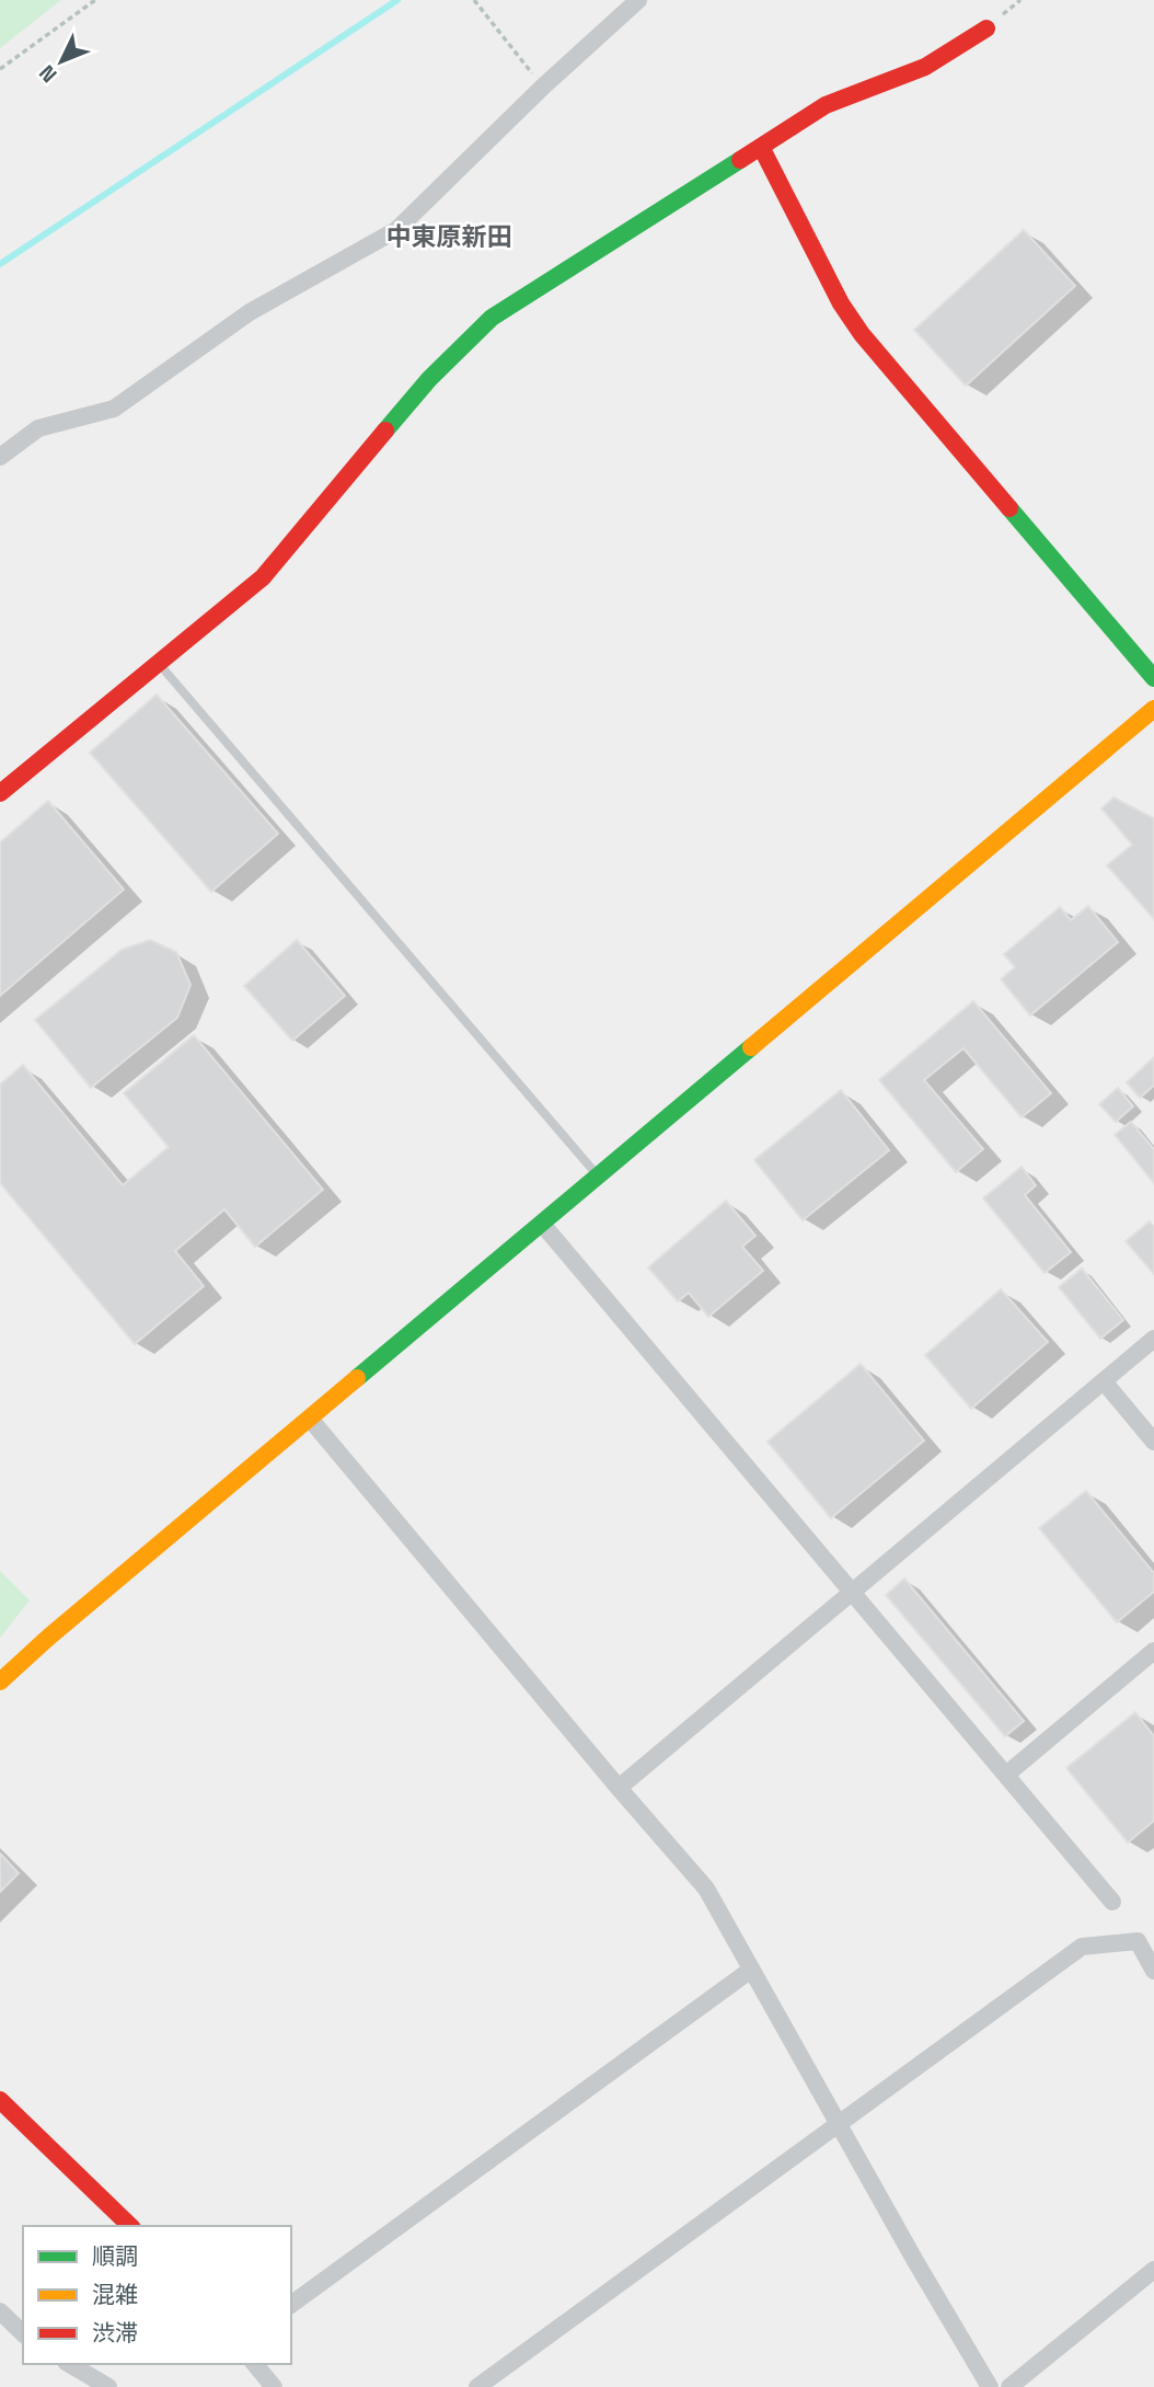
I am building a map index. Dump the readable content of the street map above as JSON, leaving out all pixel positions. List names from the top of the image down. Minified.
{"districts":["中東原新田"],"legend":["順調","混雑","渋滞"],"north":"bottom left"}
